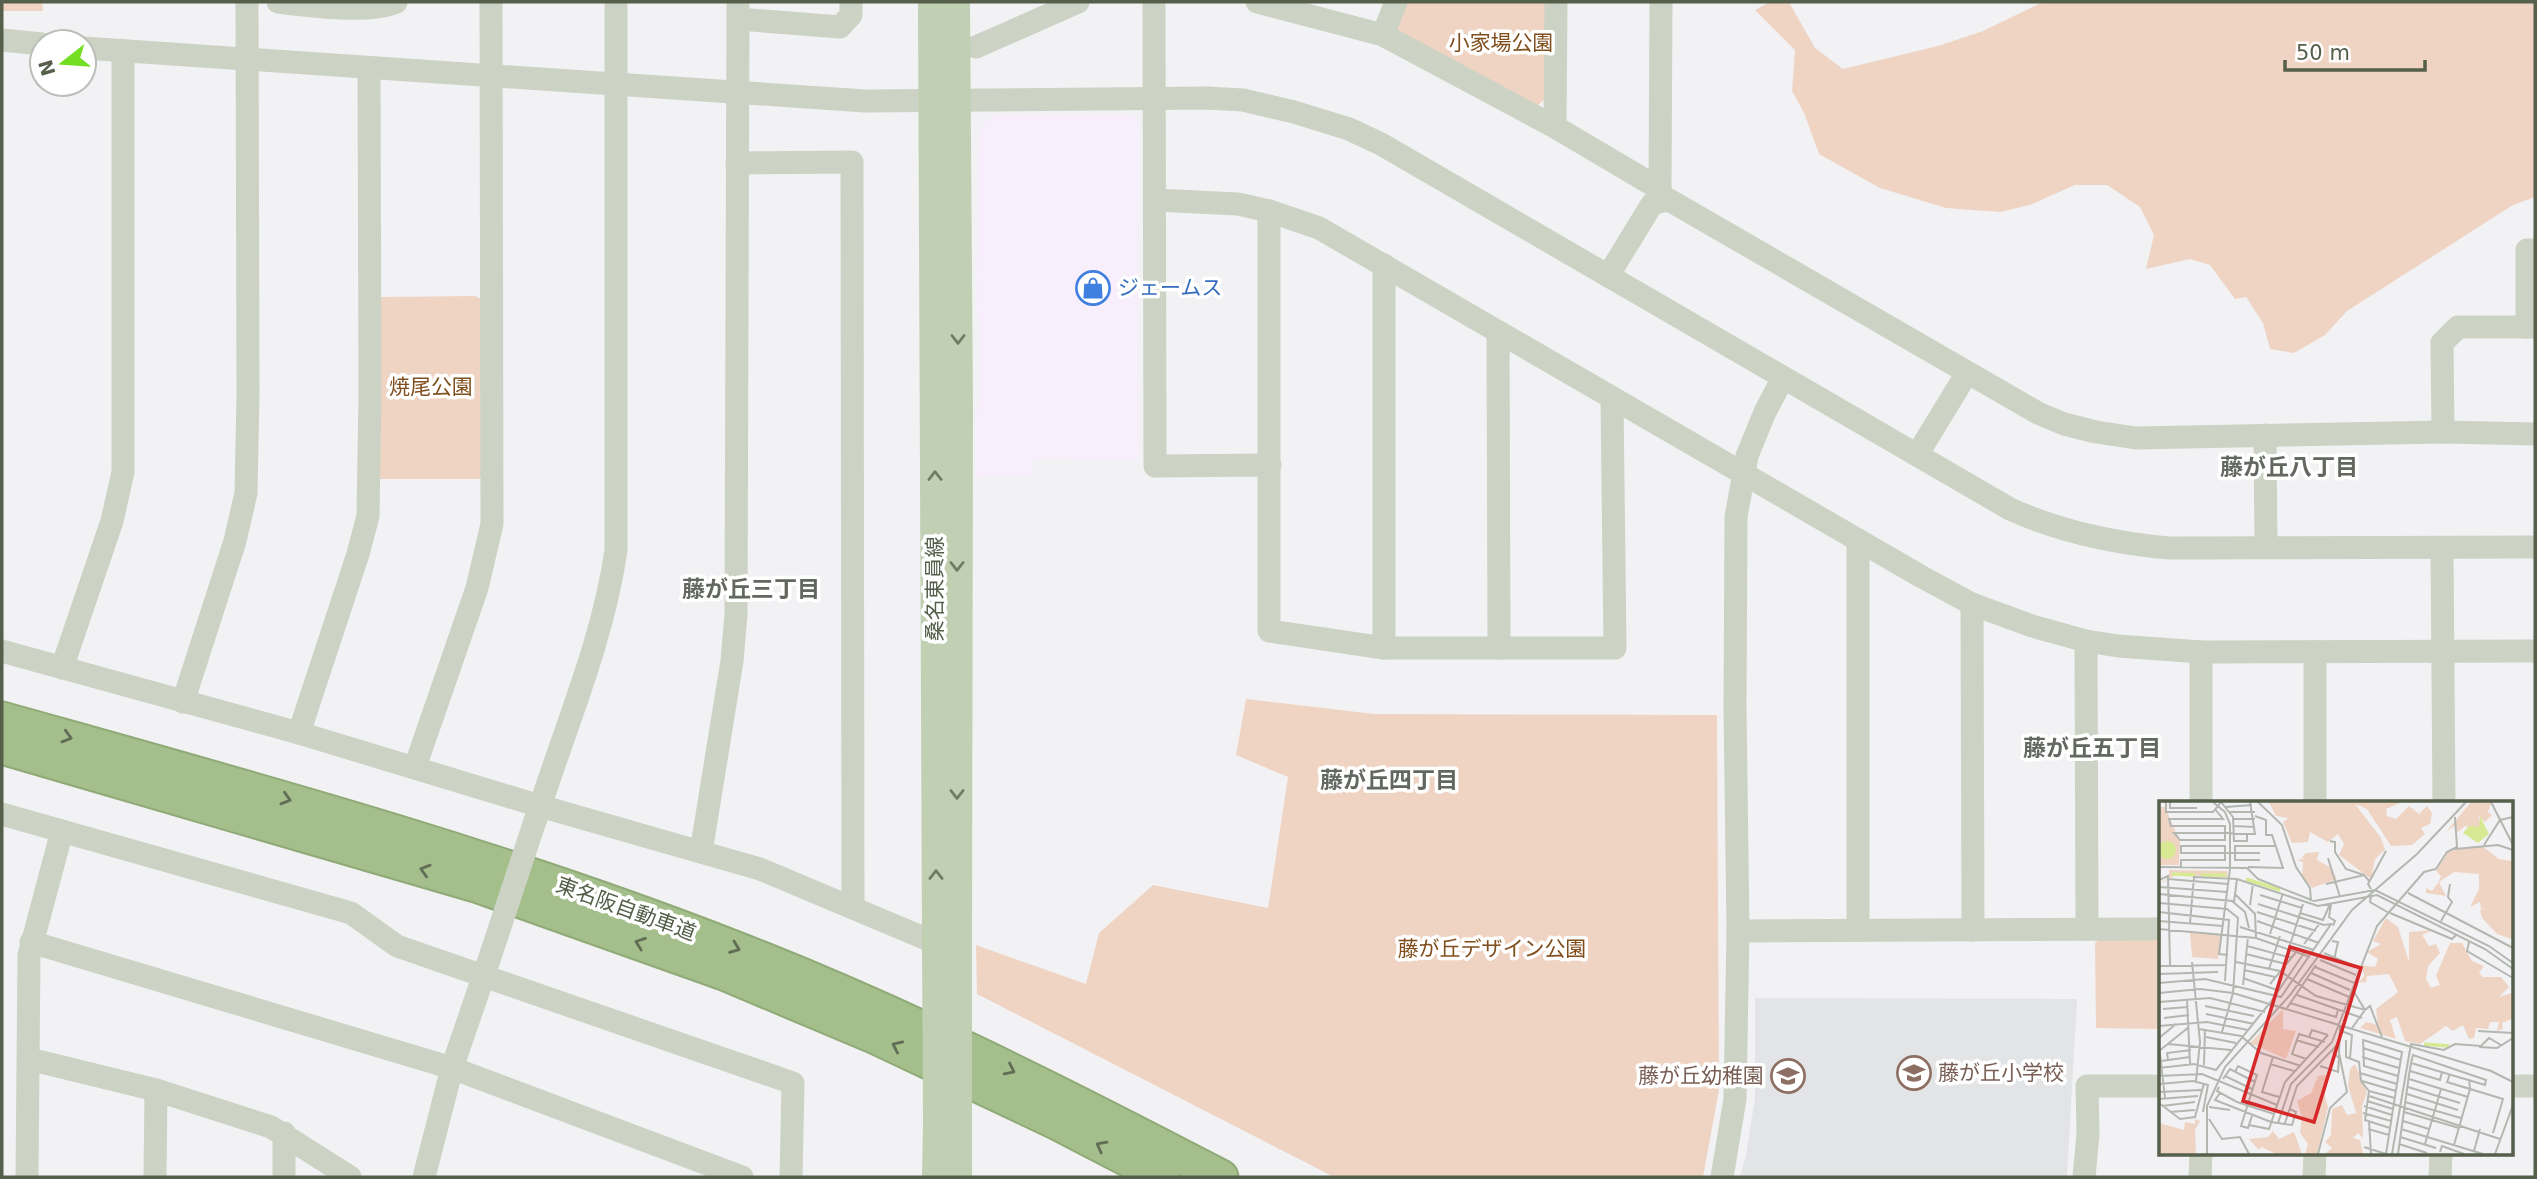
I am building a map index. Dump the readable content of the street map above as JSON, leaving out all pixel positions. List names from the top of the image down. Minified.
{"streets":{"highway":["東名阪自動車道"],"main road":["桑名東員線"]},"districts":["藤が丘八丁目","藤が丘三丁目","藤が丘五丁目","藤が丘四丁目"],"parks":["小家場公園","焼尾公園","藤が丘デザイン公園"],"places":{"shop":["ジェームス"],"school or university":["藤が丘小学校","藤が丘幼稚園"]},"scale_bar":"50 m","north":"left"}
